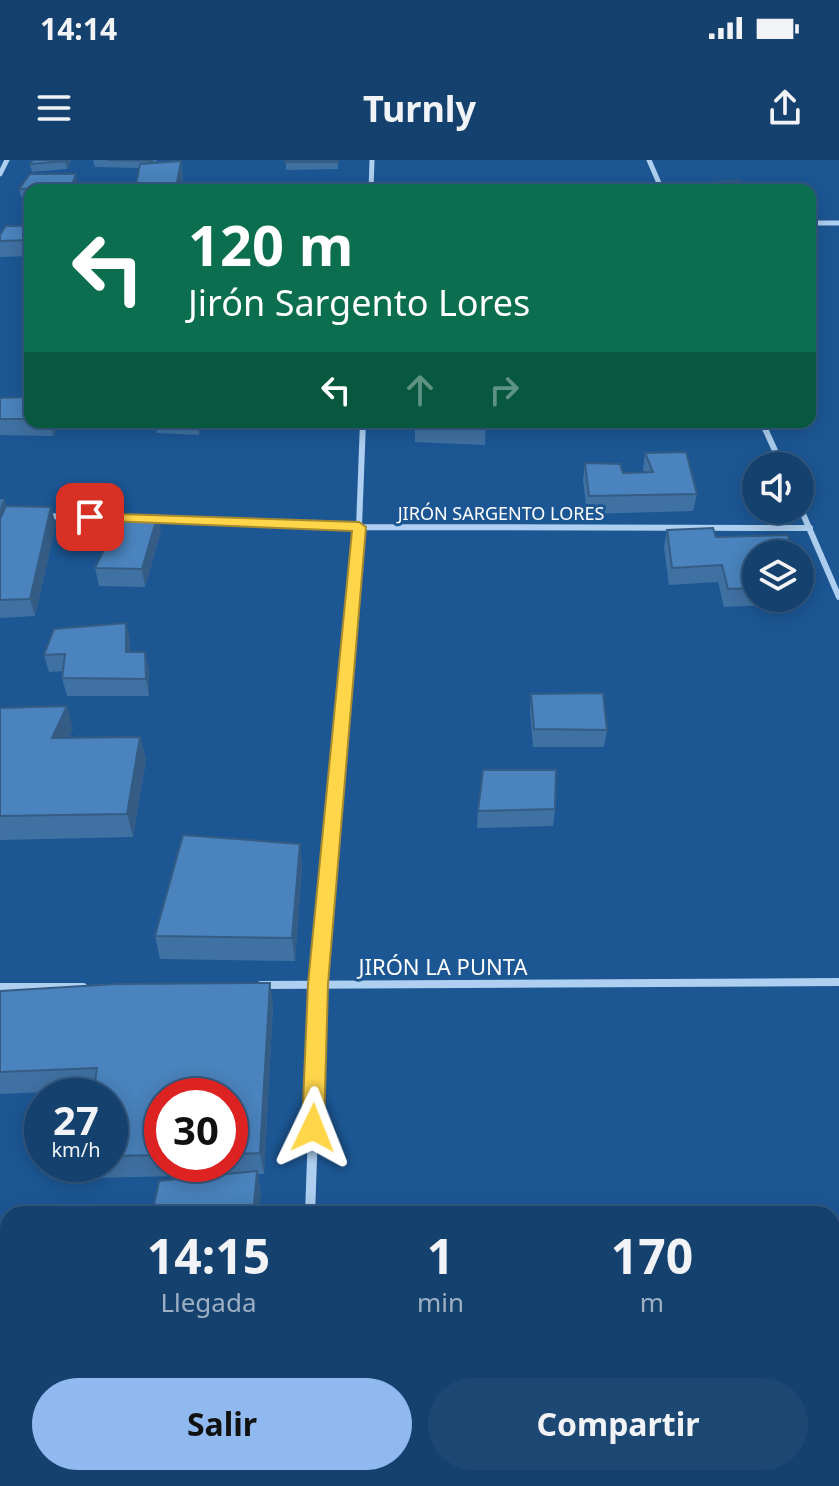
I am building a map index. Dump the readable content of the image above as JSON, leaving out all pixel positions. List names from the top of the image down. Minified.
{"streets":{"street":["JIRÓN SARGENTO LORES","JIRÓN LA PUNTA"]},"page":{"status":"14:14","header":"Turnly","turn":["120 m","Jirón Sargento Lores"],"speed":"27 km/h","limit":"30","eta":["14:15","Llegada","1","min","170","m"],"buttons":["Salir","Compartir"]}}
